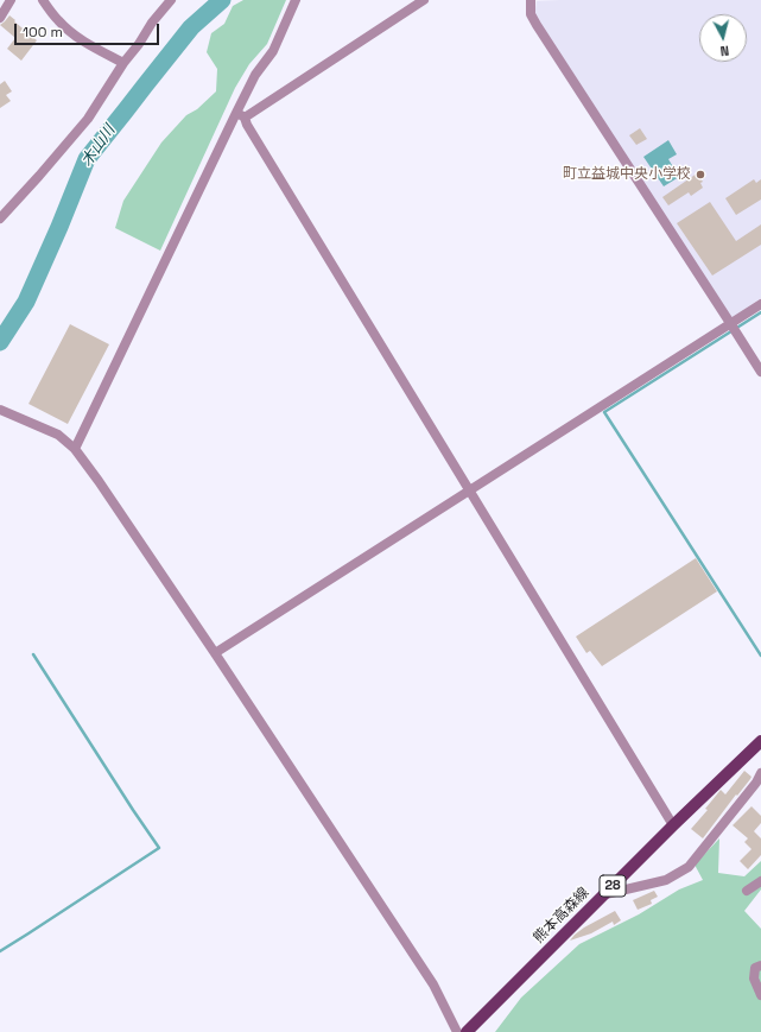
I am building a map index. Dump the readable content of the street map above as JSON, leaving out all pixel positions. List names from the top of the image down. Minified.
{"streets":{"main road":["28","熊本高森線"]},"water":["木山川"],"places":["町立益城中央小学校"],"scale_bar":"100 m","north":"bottom"}
